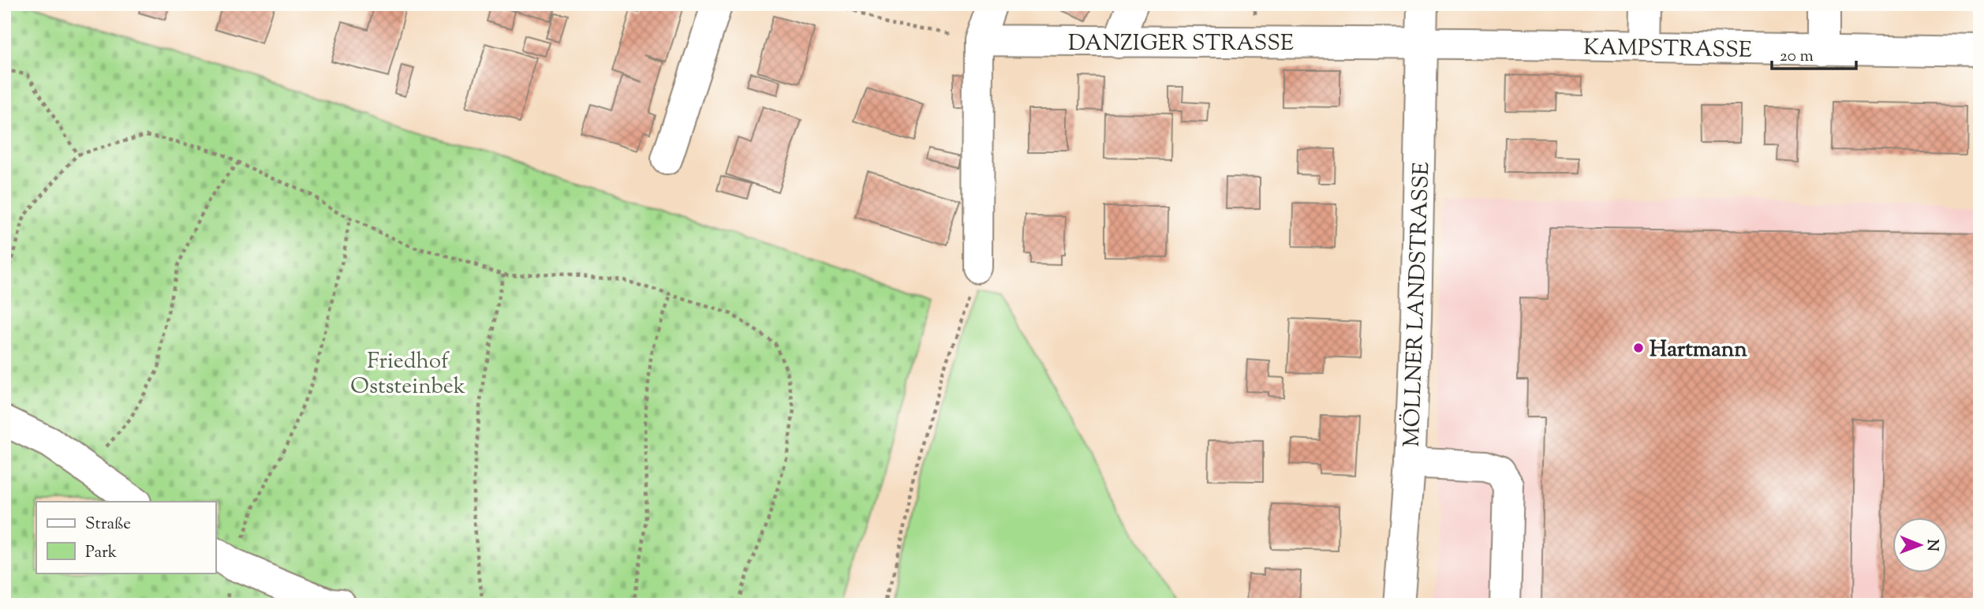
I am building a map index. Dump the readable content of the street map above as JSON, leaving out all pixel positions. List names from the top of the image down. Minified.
{"streets":{"street":["DANZIGER STRASSE","KAMPSTRASSE","MÖLLNER LANDSTRASSE"]},"crossings":[["DANZIGER STRASSE","KAMPSTRASSE"],["DANZIGER STRASSE","MÖLLNER LANDSTRASSE"],["KAMPSTRASSE","MÖLLNER LANDSTRASSE"]],"parks":["Friedhof Oststeinbek"],"places":["Hartmann"],"legend":["Straße","Park"],"scale_bar":"20 m","north":"right"}
